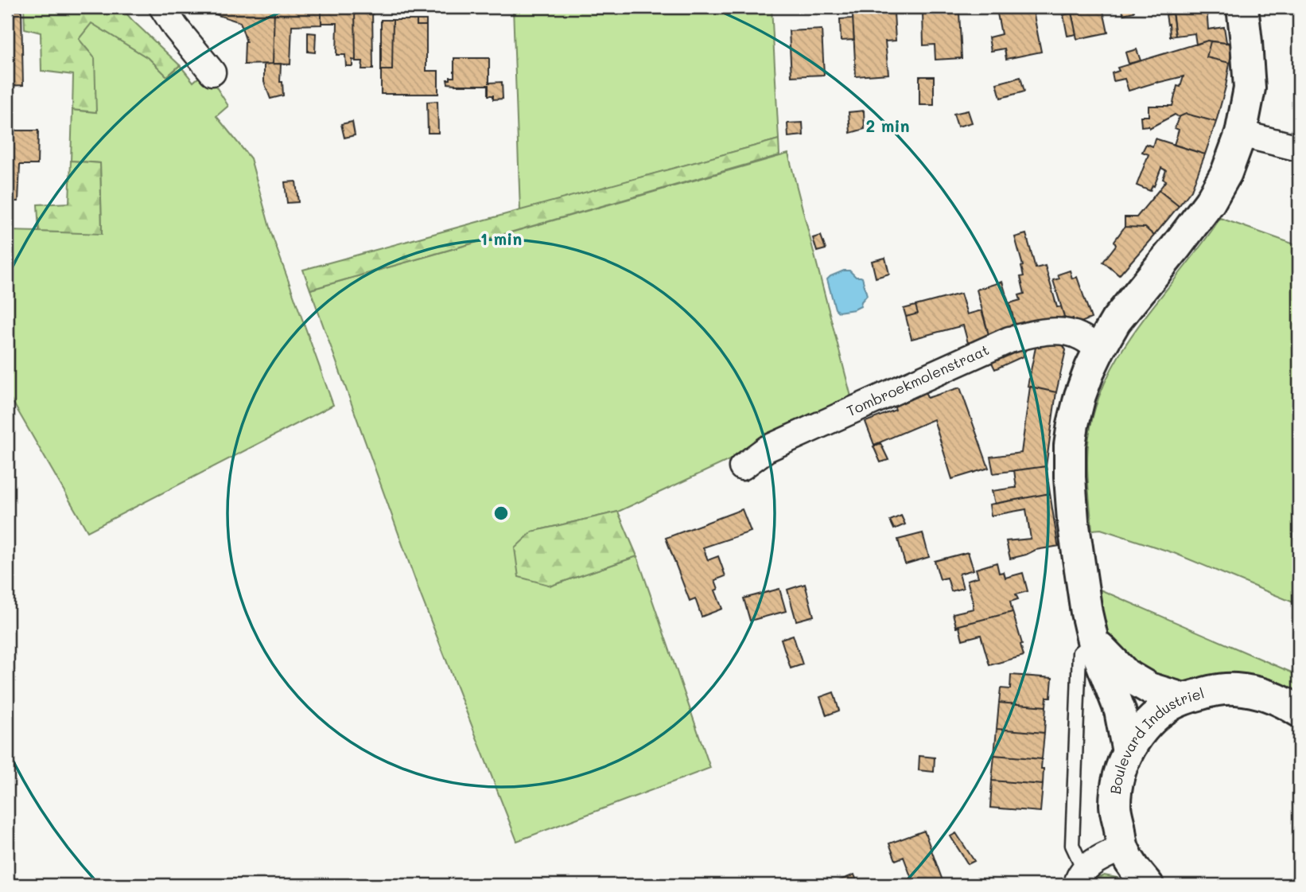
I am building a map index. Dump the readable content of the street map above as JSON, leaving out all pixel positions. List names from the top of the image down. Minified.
{"streets":{"street":["Tombroekmolenstraat","Boulevard Industriel"]},"rings":["2 min","1 min"]}
